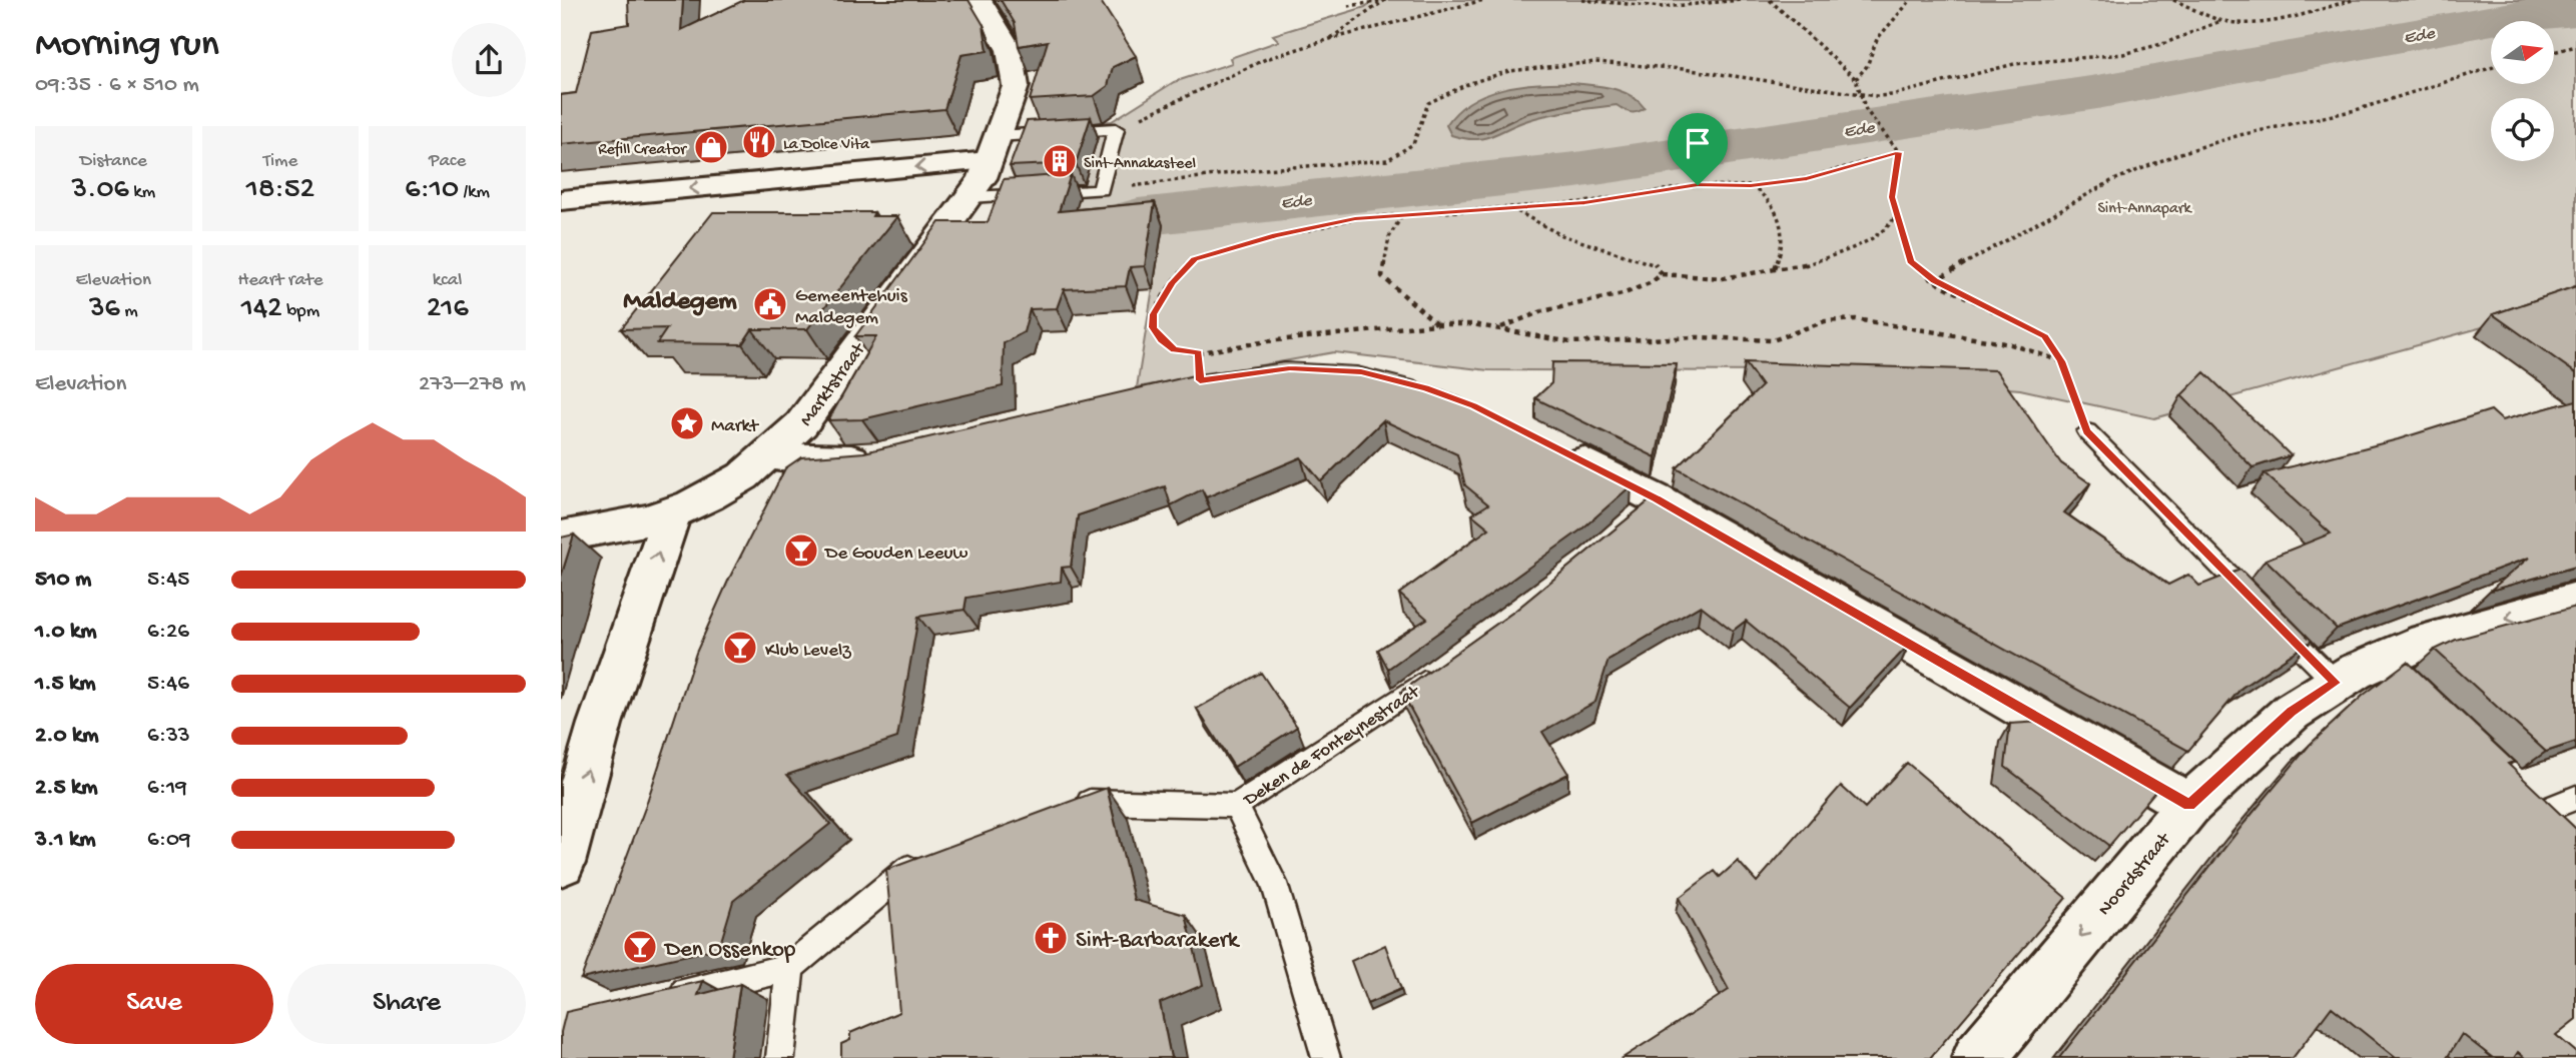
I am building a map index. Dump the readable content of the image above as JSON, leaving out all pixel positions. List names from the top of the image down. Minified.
{"streets":{"street":["Marktstraat","Noordstraat"],"lane":["Deken de Fonteynestraat"]},"one_way":["Noordstraat"],"districts":["Maldegem"],"water":["Ede"],"parks":["Sint-Annapark"],"places":{"restaurant":["La Dolce Vita"],"shop":["Refill Creator"],"building":["Sint-Annakasteel"],"public building":["Gemeentehuis Maldegem"],"place":["Markt"],"bar":["De Gouden Leeuw","Klub Levelz","Den Ossenkop"],"church":["Sint-Barbarakerk"]},"north":"right","page":{"heading":["Morning run","09:35 · 6 × 510 m"],"stats":[["Distance","3.06 km"],["Time","18:52"],["Pace","6:10 /km"],["Elevation","36 m"],["Heart rate","142 bpm"],["kcal","216"]],"chart":["Elevation","273–278 m"],"list":[{"name":"510 m","note":"5:45"},{"name":"1.0 km","note":"6:26"},{"name":"1.5 km","note":"5:46"},{"name":"2.0 km","note":"6:33"},{"name":"2.5 km","note":"6:19"},{"name":"3.1 km","note":"6:09"}],"buttons":["Save","Share"]}}
